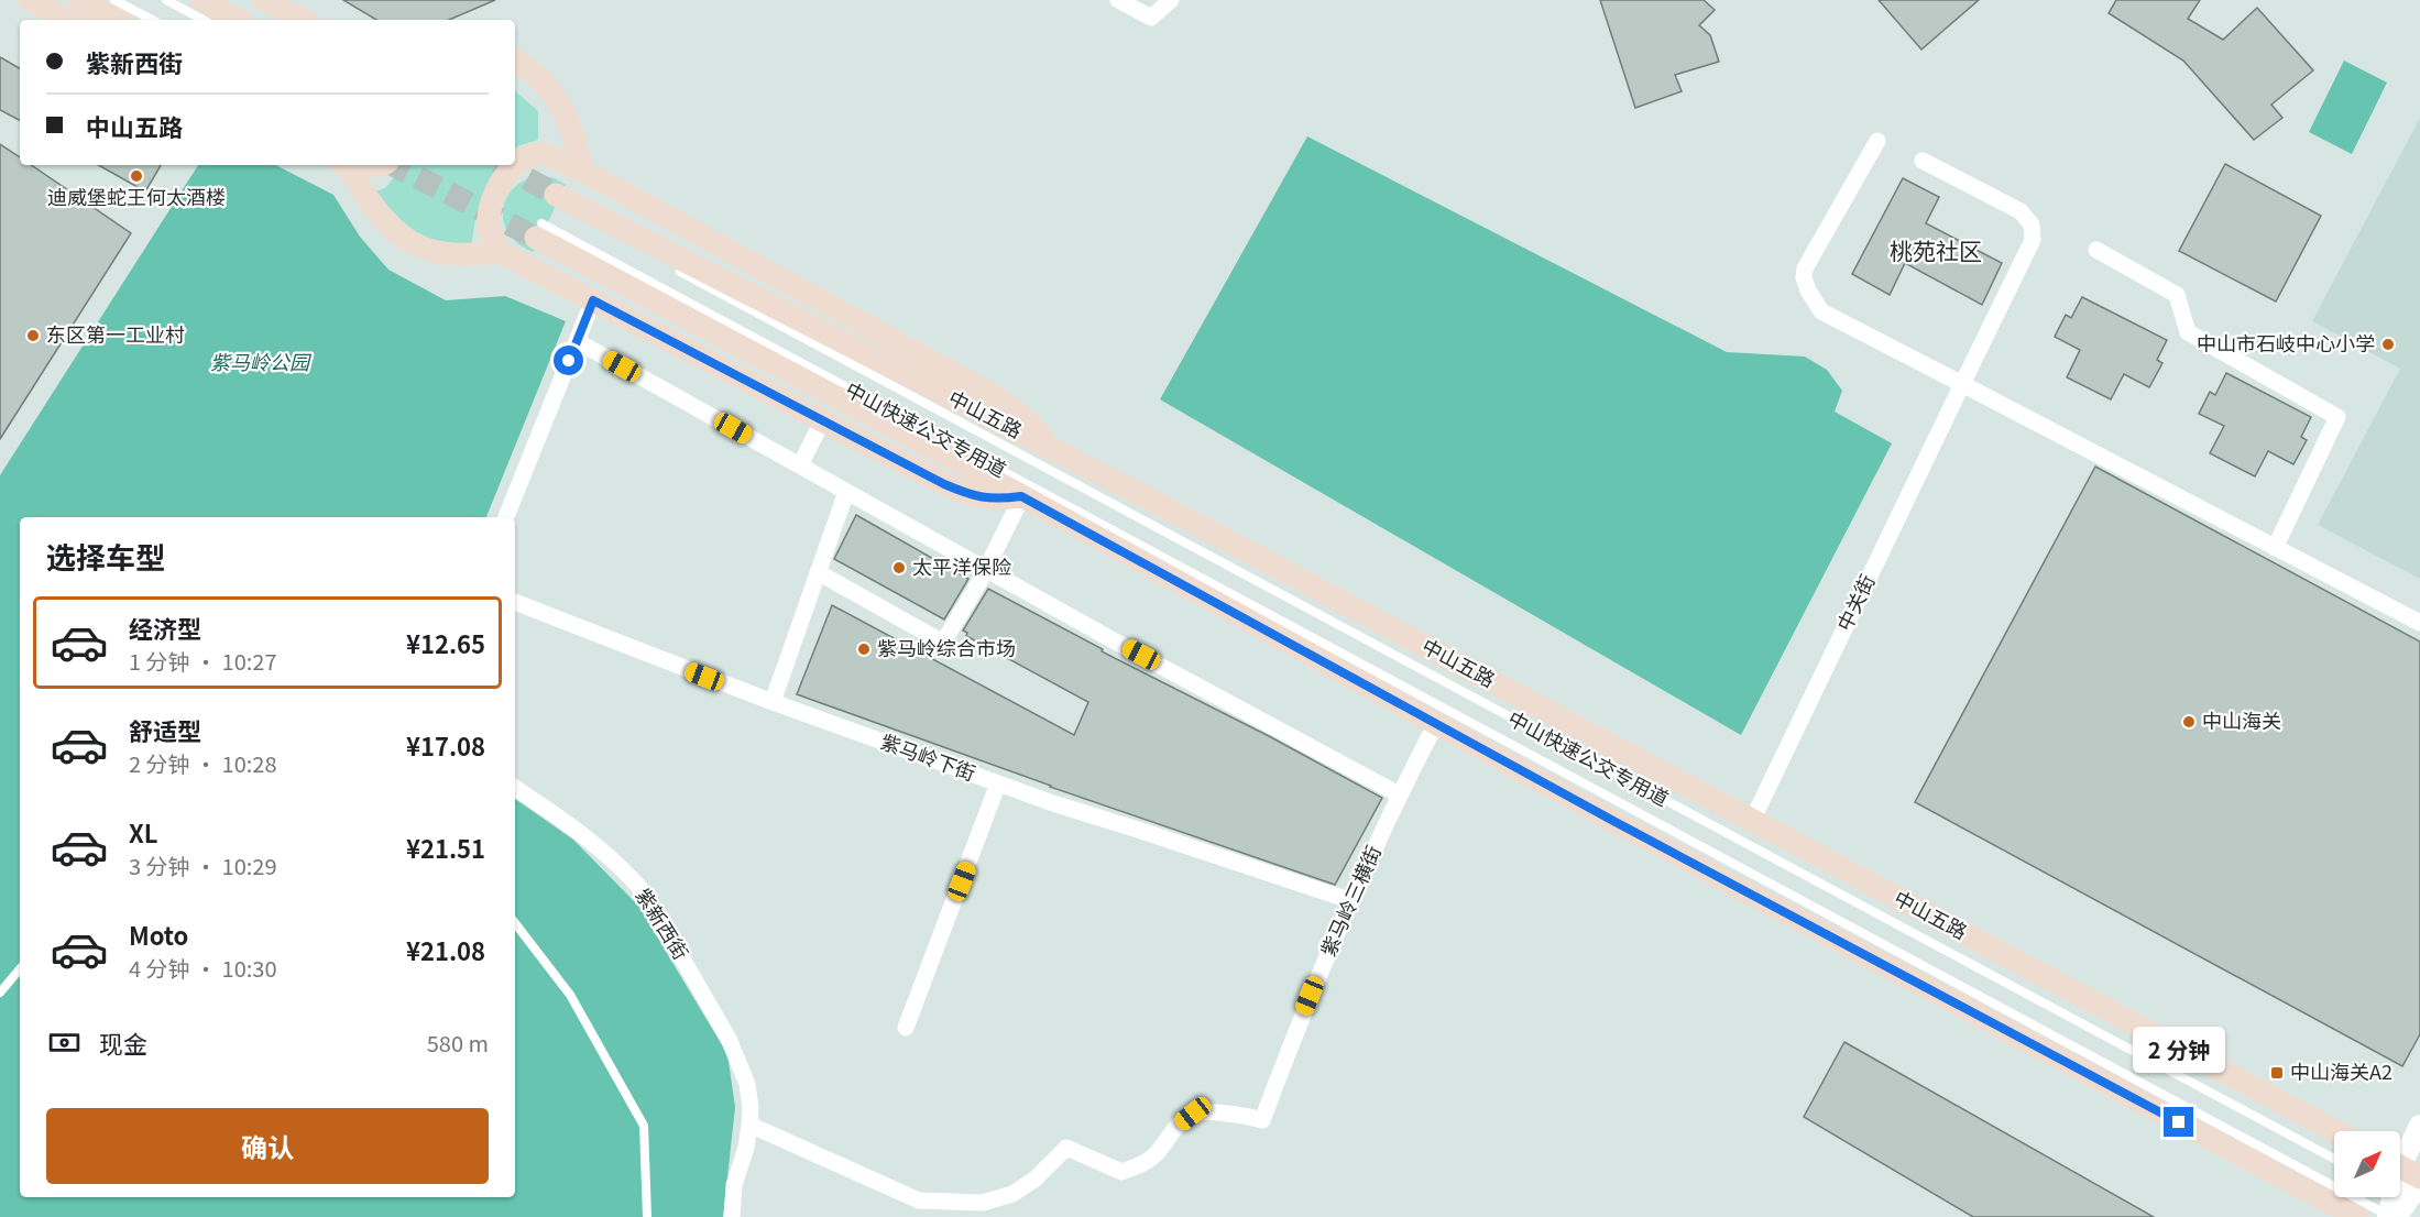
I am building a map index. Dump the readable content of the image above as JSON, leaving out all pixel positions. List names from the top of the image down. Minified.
{"streets":{"main road":["中山五路"],"street":["中关街","紫马岭下街","紫马岭三横街","紫新西街"],"lane":["中山快速公交专用道"]},"crossings":[["中山五路","中关街"],["紫马岭下街","紫马岭三横街"],["紫马岭三横街","紫新西街"]],"districts":["桃苑社区"],"parks":["紫马岭公园"],"places":{"other":["迪威堡蛇王何太酒楼","东区第一工业村","中山市石岐中心小学","太平洋保险","紫马岭综合市场","中山海关"],"transit":["中山海关A2"]},"north":"top right","page":{"banner":["紫新西街","中山五路"],"heading":"选择车型","list":[{"name":"经济型","note":"1 分钟 · 10:27","value":"¥12.65"},{"name":"舒适型","note":"2 分钟 · 10:28","value":"¥17.08"},{"name":"XL","note":"3 分钟 · 10:29","value":"¥21.51"},{"name":"Moto","note":"4 分钟 · 10:30","value":"¥21.08"}],"pay":["现金","580 m"],"bubble":"2 分钟","buttons":"确认"}}
